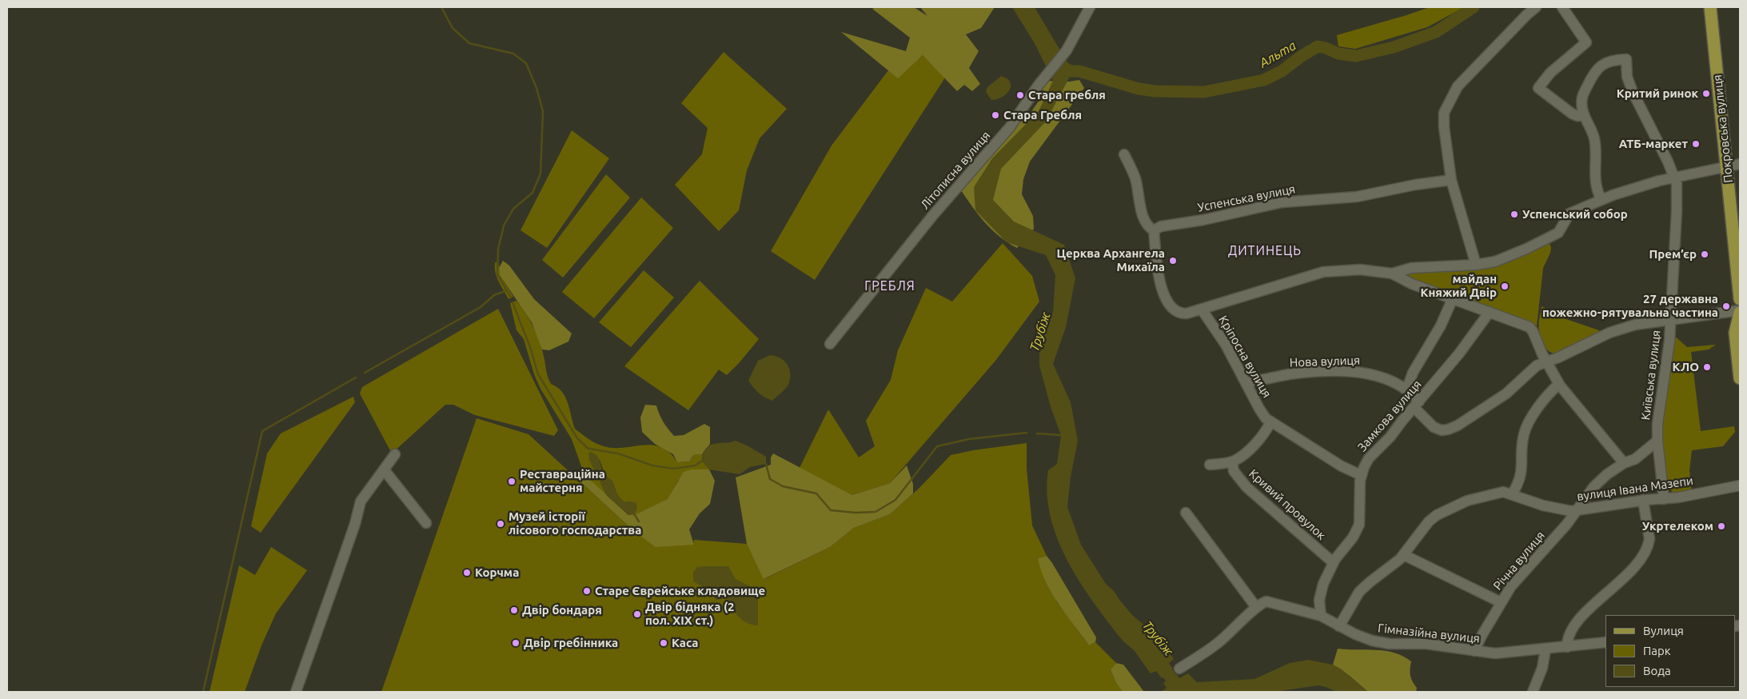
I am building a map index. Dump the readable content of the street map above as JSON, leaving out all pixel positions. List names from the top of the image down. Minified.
{"streets":{"main road":["Покровська вулиця"],"street":["Літописна вулиця","Успенська вулиця","Кріпосна вулиця","Нова вулиця","Київська вулиця","Замкова вулиця","вулиця Івана Мазепи","Кривий провулок","Річна вулиця","Гімназійна вулиця"]},"crossings":[["Успенська вулиця","Кріпосна вулиця"],["Кріпосна вулиця","Нова вулиця"],["Кріпосна вулиця","Замкова вулиця"],["Кріпосна вулиця","Кривий провулок"],["Нова вулиця","Київська вулиця"],["Нова вулиця","Замкова вулиця"],["Київська вулиця","вулиця Івана Мазепи"],["Замкова вулиця","Кривий провулок"],["Замкова вулиця","Гімназійна вулиця"],["вулиця Івана Мазепи","Річна вулиця"],["вулиця Івана Мазепи","Гімназійна вулиця"],["Річна вулиця","Гімназійна вулиця"]],"districts":["ДИТИНЕЦЬ","ГРЕБЛЯ"],"water":["Альта","Трубіж"],"places":["Критий ринок","Стара гребля","Стара Гребля","АТБ-маркет","Успенський собор","Прем’єр","Церква Архангела Михаїла","майдан Княжий Двір","27 державна пожежно-рятувальна частина","КЛО","Реставраційна майстерня","Музей історії лісового господарства","Укртелеком","Корчма","Старе Єврейське кладовище","Двір бондаря","Двір бідняка (2 пол. XIX ст.)","Двір гребінника","Каса"],"legend":["Вулиця","Парк","Вода"]}
